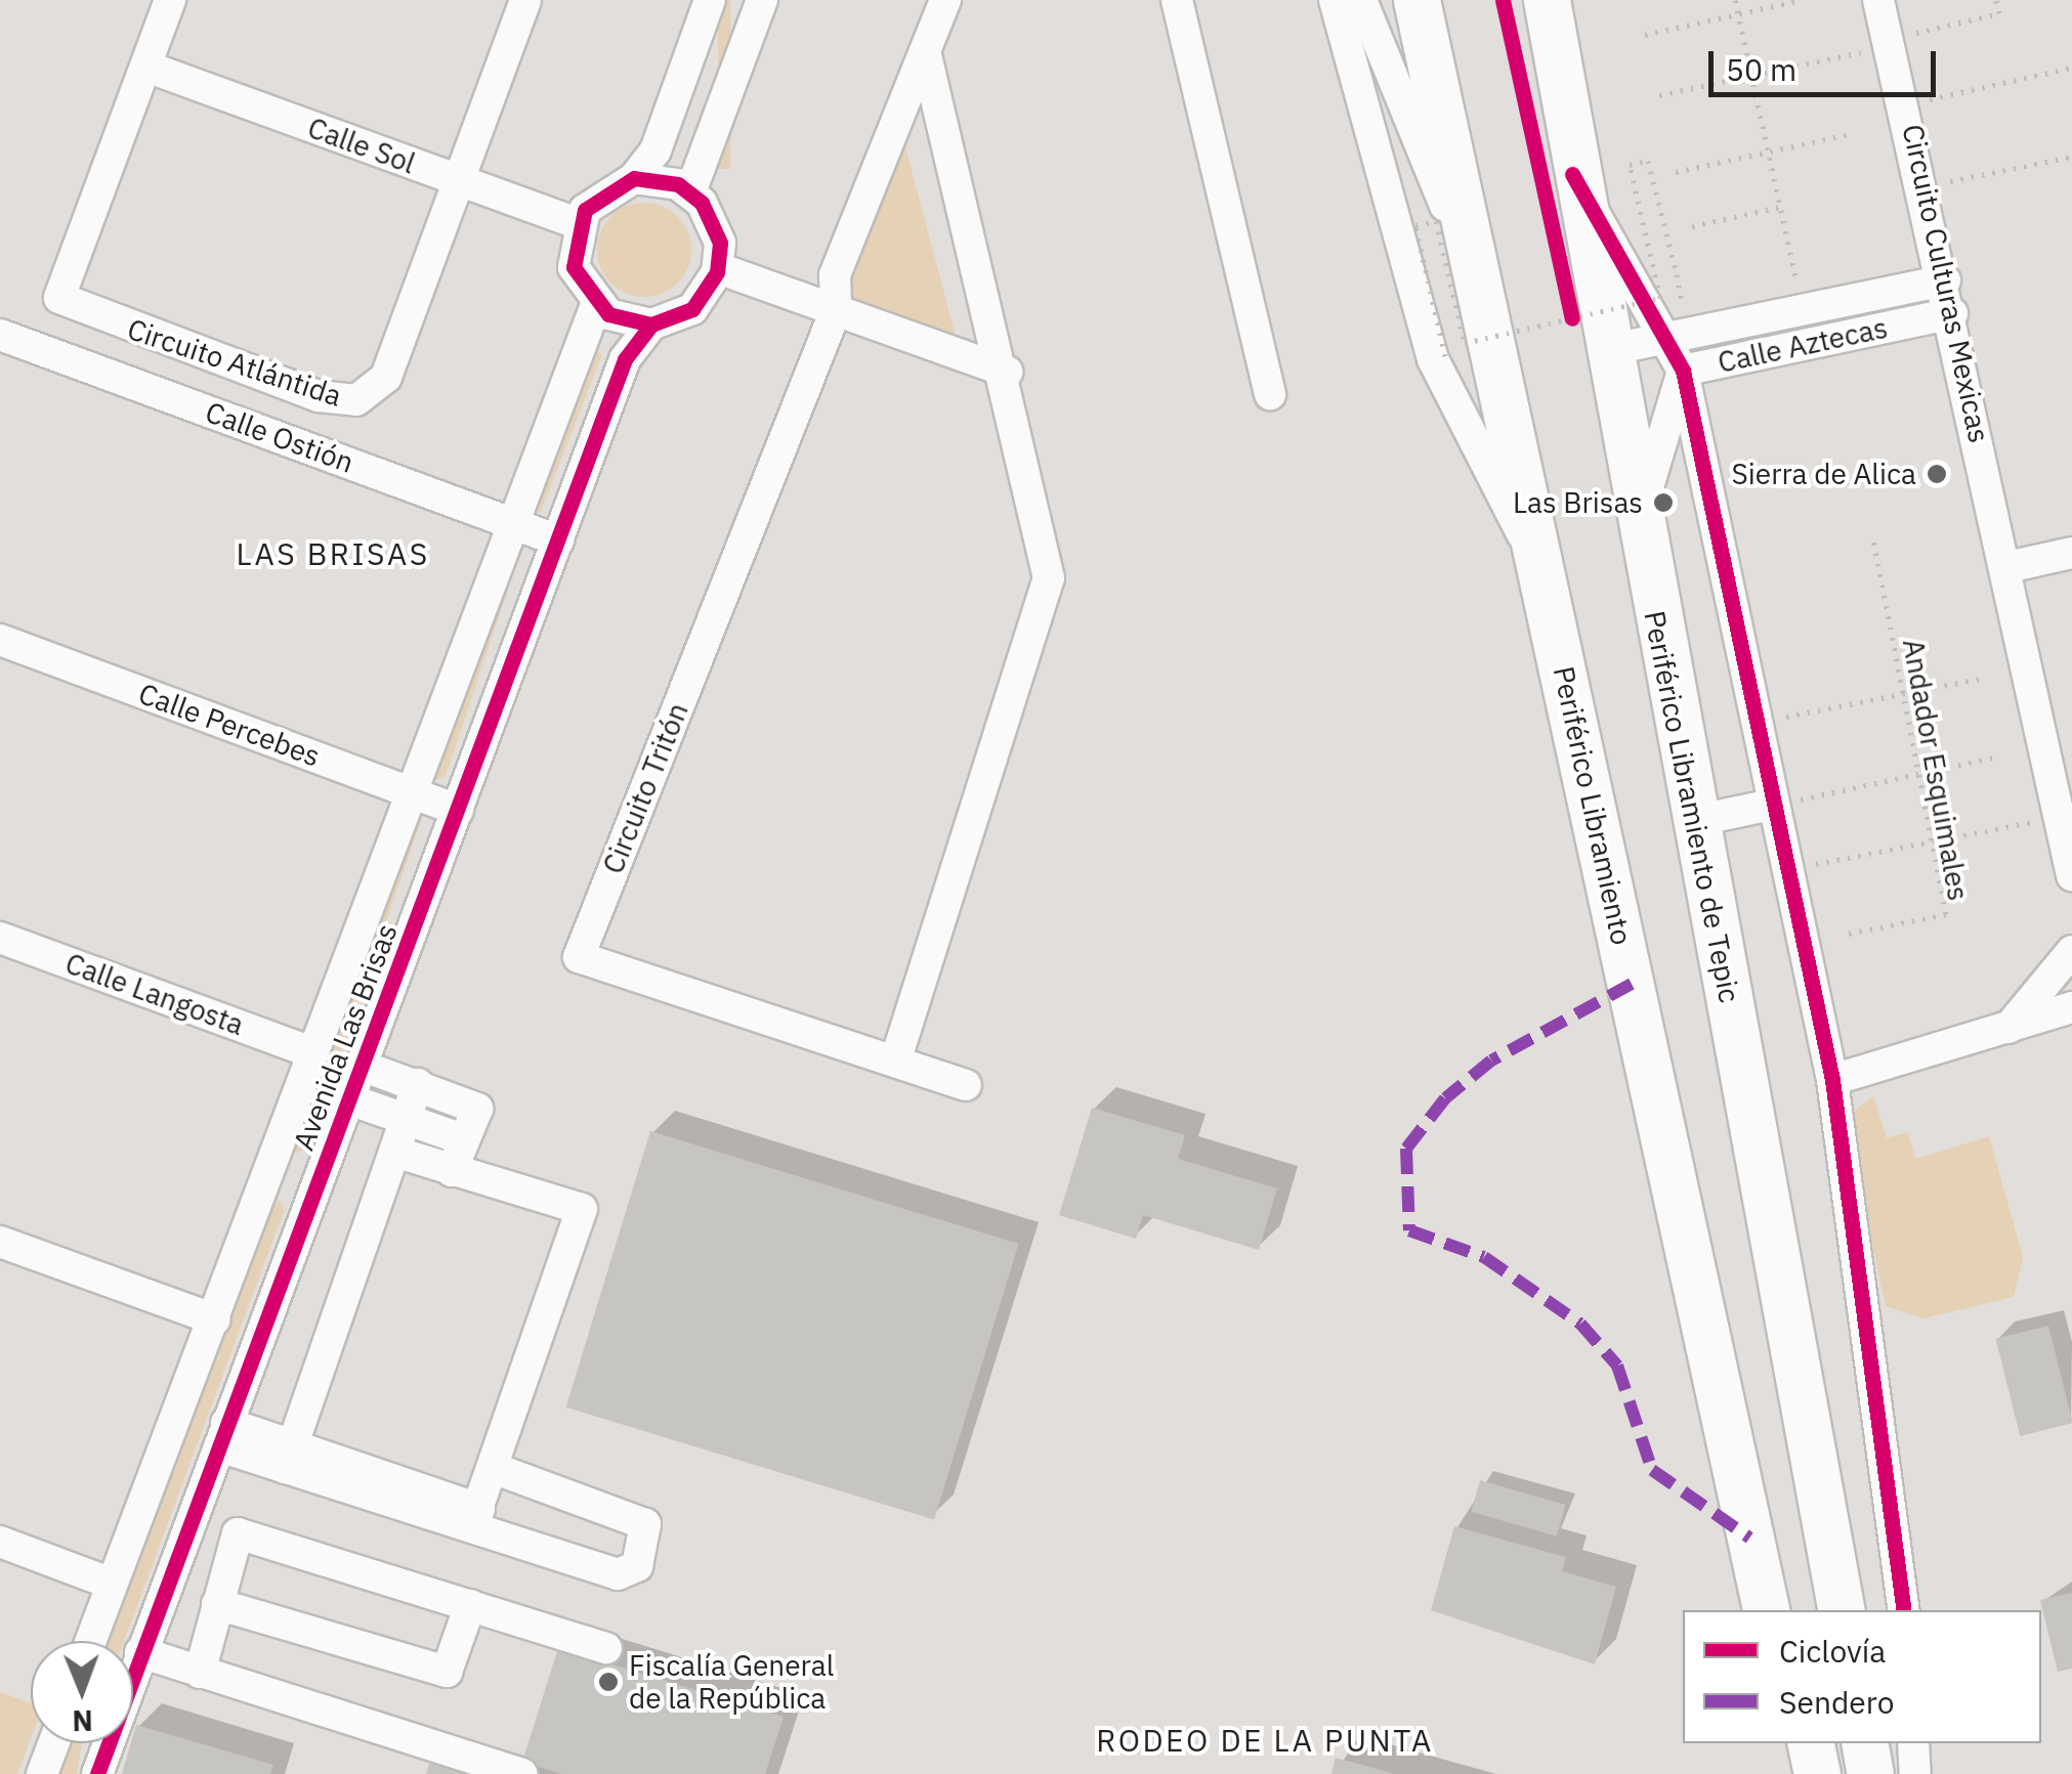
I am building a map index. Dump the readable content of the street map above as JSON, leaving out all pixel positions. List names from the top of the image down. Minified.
{"streets":{"highway":["Periférico Libramiento","Periférico Libramiento de Tepic"],"street":["Calle Sol","Circuito Culturas Mexicas","Calle Aztecas","Circuito Atlántida","Calle Ostión","Calle Percebes","Circuito Tritón","Calle Langosta","Avenida Las Brisas"],"path":["Andador Esquimales"]},"crossings":[["Calle Sol","Circuito Atlántida"],["Calle Sol","Avenida Las Brisas"],["Circuito Culturas Mexicas","Calle Aztecas"],["Calle Aztecas","Periférico Libramiento de Tepic"],["Calle Ostión","Avenida Las Brisas"],["Calle Percebes","Avenida Las Brisas"],["Calle Langosta","Avenida Las Brisas"]],"districts":["LAS BRISAS","RODEO DE LA PUNTA"],"places":["Sierra de Alica","Las Brisas","Fiscalía General de la República"],"legend":["Ciclovía","Sendero"],"scale_bar":"50 m","north":"bottom"}
